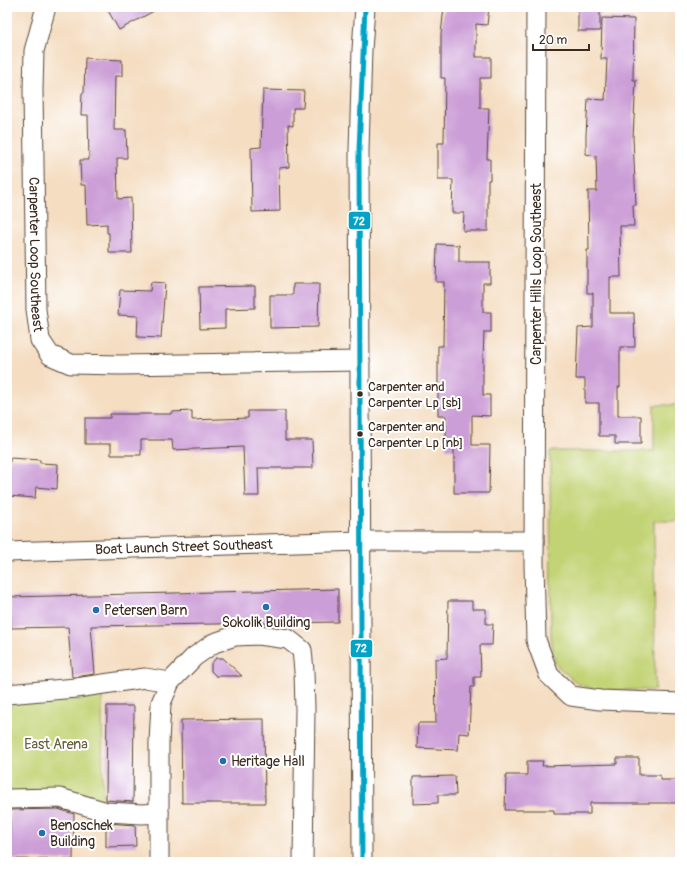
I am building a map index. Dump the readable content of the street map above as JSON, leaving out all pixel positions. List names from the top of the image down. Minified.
{"streets":{"street":["Carpenter Loop Southeast","Carpenter Hills Loop Southeast","Boat Launch Street Southeast"]},"parks":["East Arena"],"places":["Carpenter and Carpenter Lp [sb]","Carpenter and Carpenter Lp [nb]","Sokolik Building","Petersen Barn","Heritage Hall","Benoschek Building"],"lines":["transit line 72"],"scale_bar":"20 m"}
